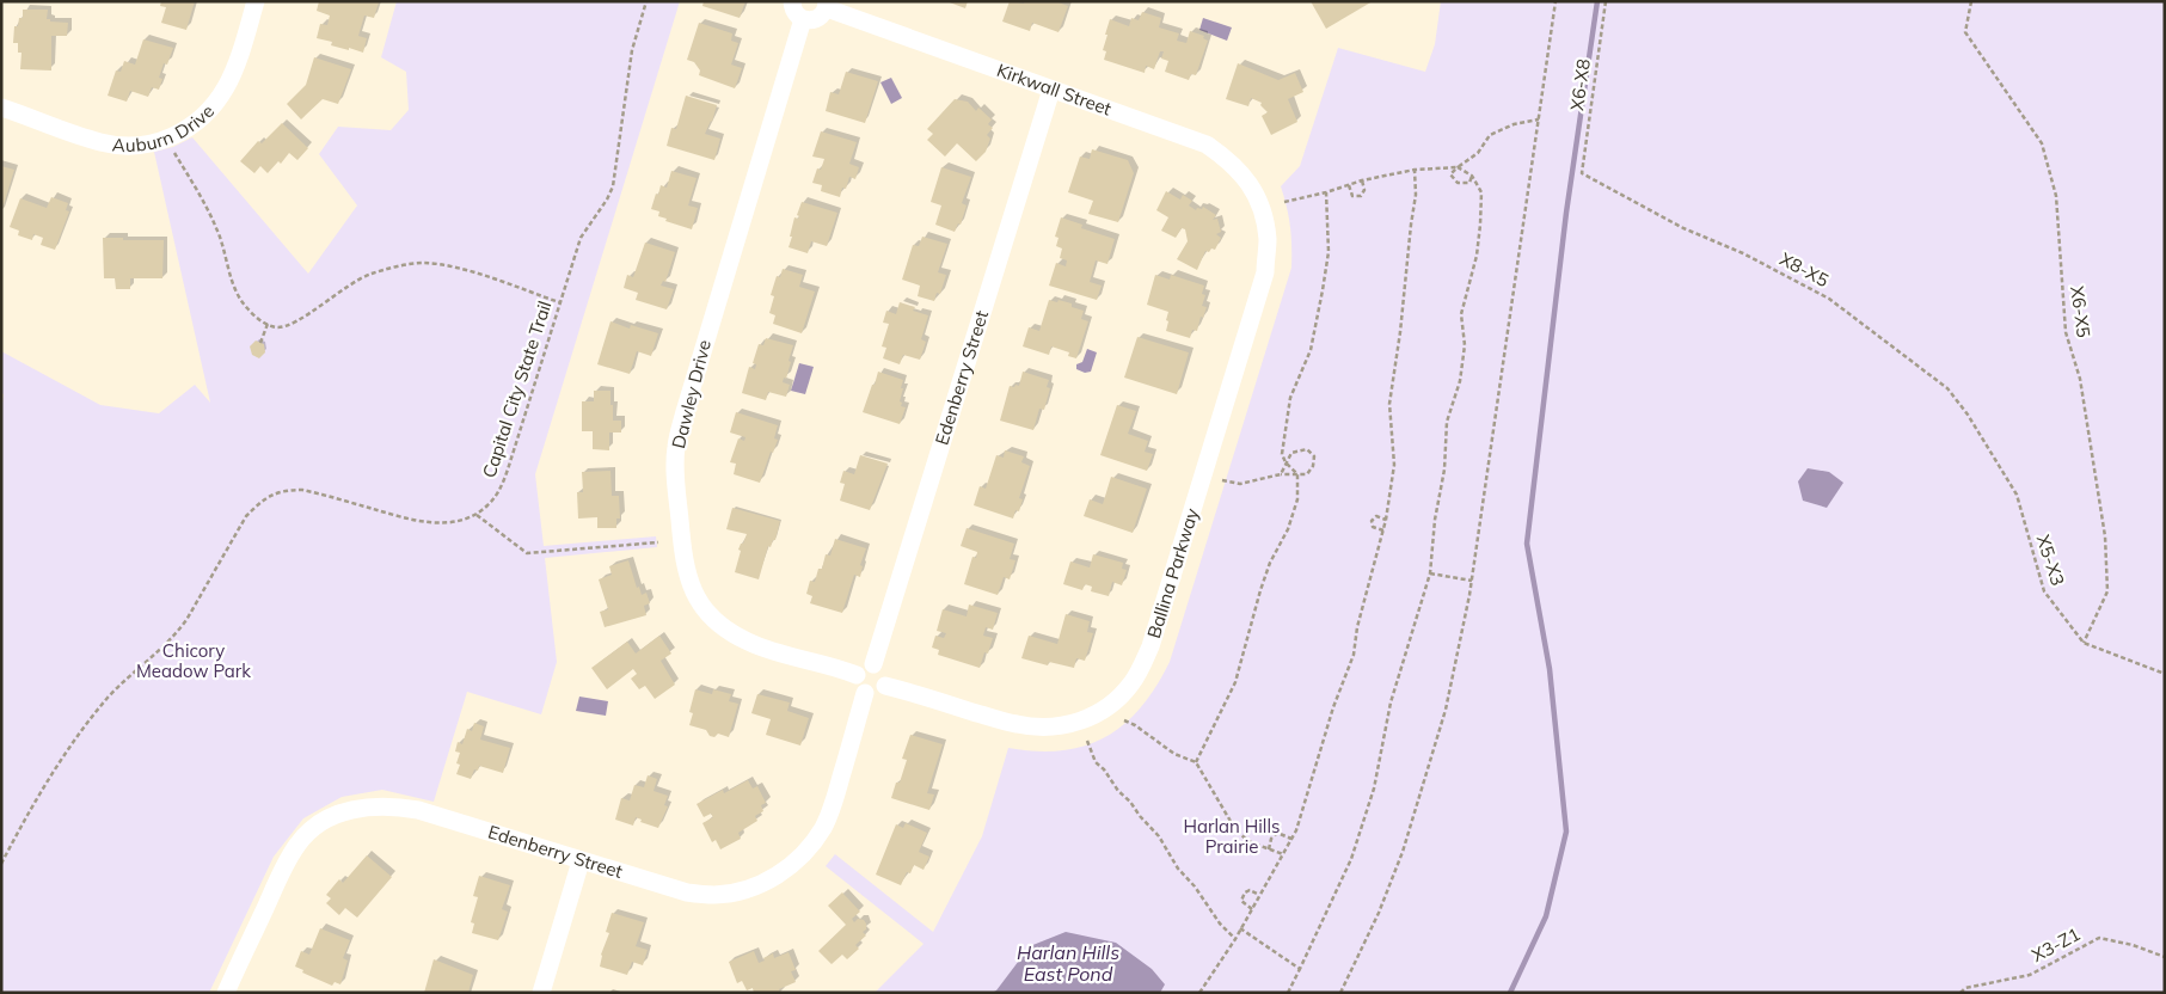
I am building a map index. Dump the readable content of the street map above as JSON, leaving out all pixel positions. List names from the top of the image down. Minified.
{"streets":{"street":["Kirkwall Street","Auburn Drive","Edenberry Street","Dawley Drive","Ballina Parkway"],"path":["X6-X8","X8-X5","X6-X5","Capital City State Trail","X5-X3","X3-Z1"]},"crossings":[["X6-X8","X8-X5"],["Kirkwall Street","Edenberry Street"],["Kirkwall Street","Ballina Parkway"],["X8-X5","X5-X3"],["X6-X5","X5-X3"],["Edenberry Street","Dawley Drive"],["Edenberry Street","Ballina Parkway"],["Dawley Drive","Ballina Parkway"]],"water":["Harlan Hills East Pond"],"parks":["Chicory Meadow Park","Harlan Hills Prairie"]}
